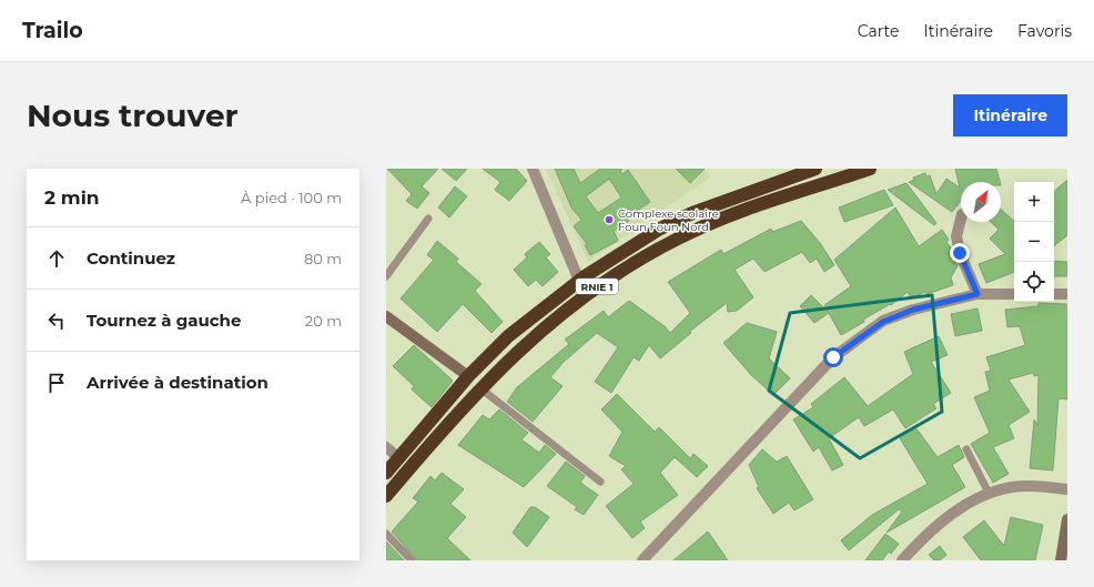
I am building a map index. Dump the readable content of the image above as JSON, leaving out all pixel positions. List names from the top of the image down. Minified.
{"streets":{"highway":["RNIE 1"]},"places":["Complexe scolaire Foun Foun Nord"],"north":"top right","page":{"header":"Trailo","nav":["Carte","Itinéraire","Favoris"],"buttons":"Itinéraire","title":"Nous trouver","heading":["2 min","À pied · 100 m"],"map_buttons":["+","−"],"list":[["Continuez","80 m"],["Tournez à gauche","20 m"],"Arrivée à destination"]}}
